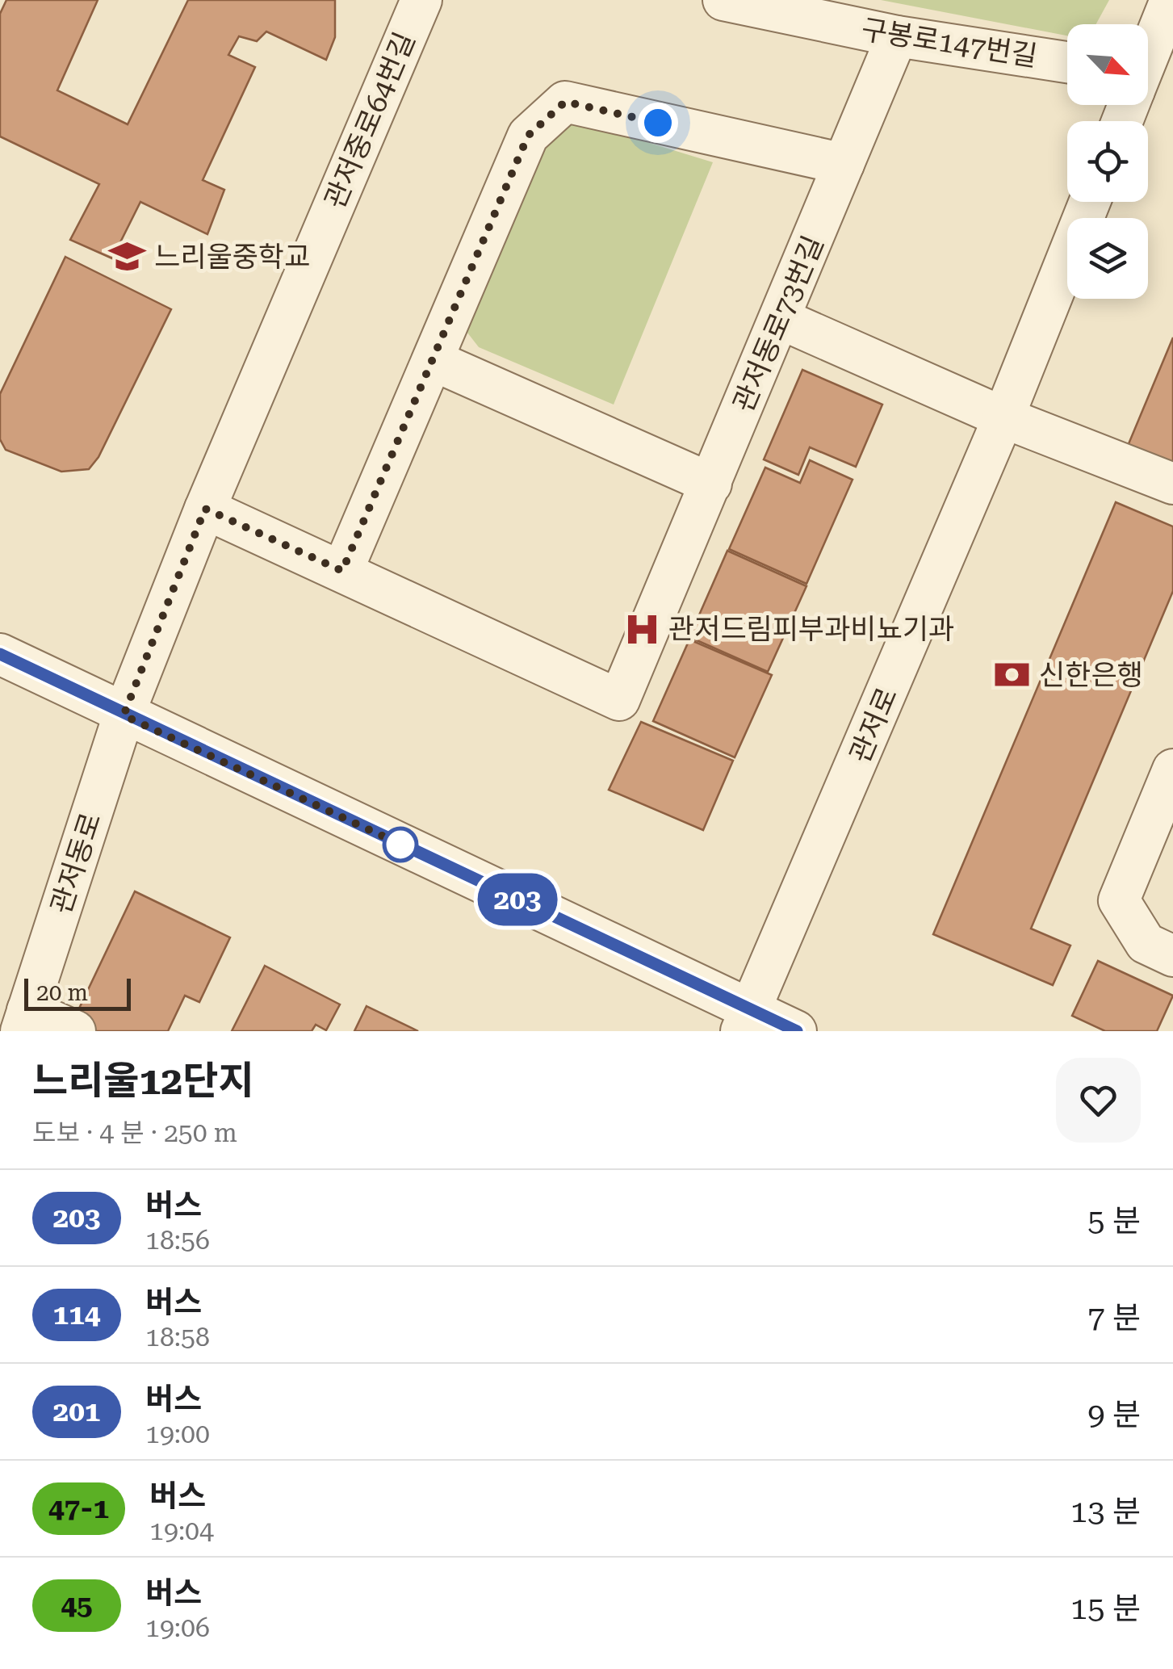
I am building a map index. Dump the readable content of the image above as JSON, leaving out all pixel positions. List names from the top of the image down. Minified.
{"streets":{"street":["구봉로147번길","관저중로64번길","관저동로73번길","관저로","관저동로"]},"crossings":[["구봉로147번길","관저동로73번길"],["관저중로64번길","관저동로"]],"places":{"school or university":["느리울중학교"],"hospital":["관저드림피부과비뇨기과"],"bank":["신한은행"]},"lines":["bus line 203"],"scale_bar":"20 m","north":"bottom right","page":{"on_map":"203","scale":"20 m","heading":["느리울12단지","도보 · 4 분 · 250 m"],"list":[{"mark":"203","name":"버스","note":"18:56","value":"5 분"},{"mark":"114","name":"버스","note":"18:58","value":"7 분"},{"mark":"201","name":"버스","note":"19:00","value":"9 분"},{"mark":"47-1","name":"버스","note":"19:04","value":"13 분"},{"mark":"45","name":"버스","note":"19:06","value":"15 분"}]}}
